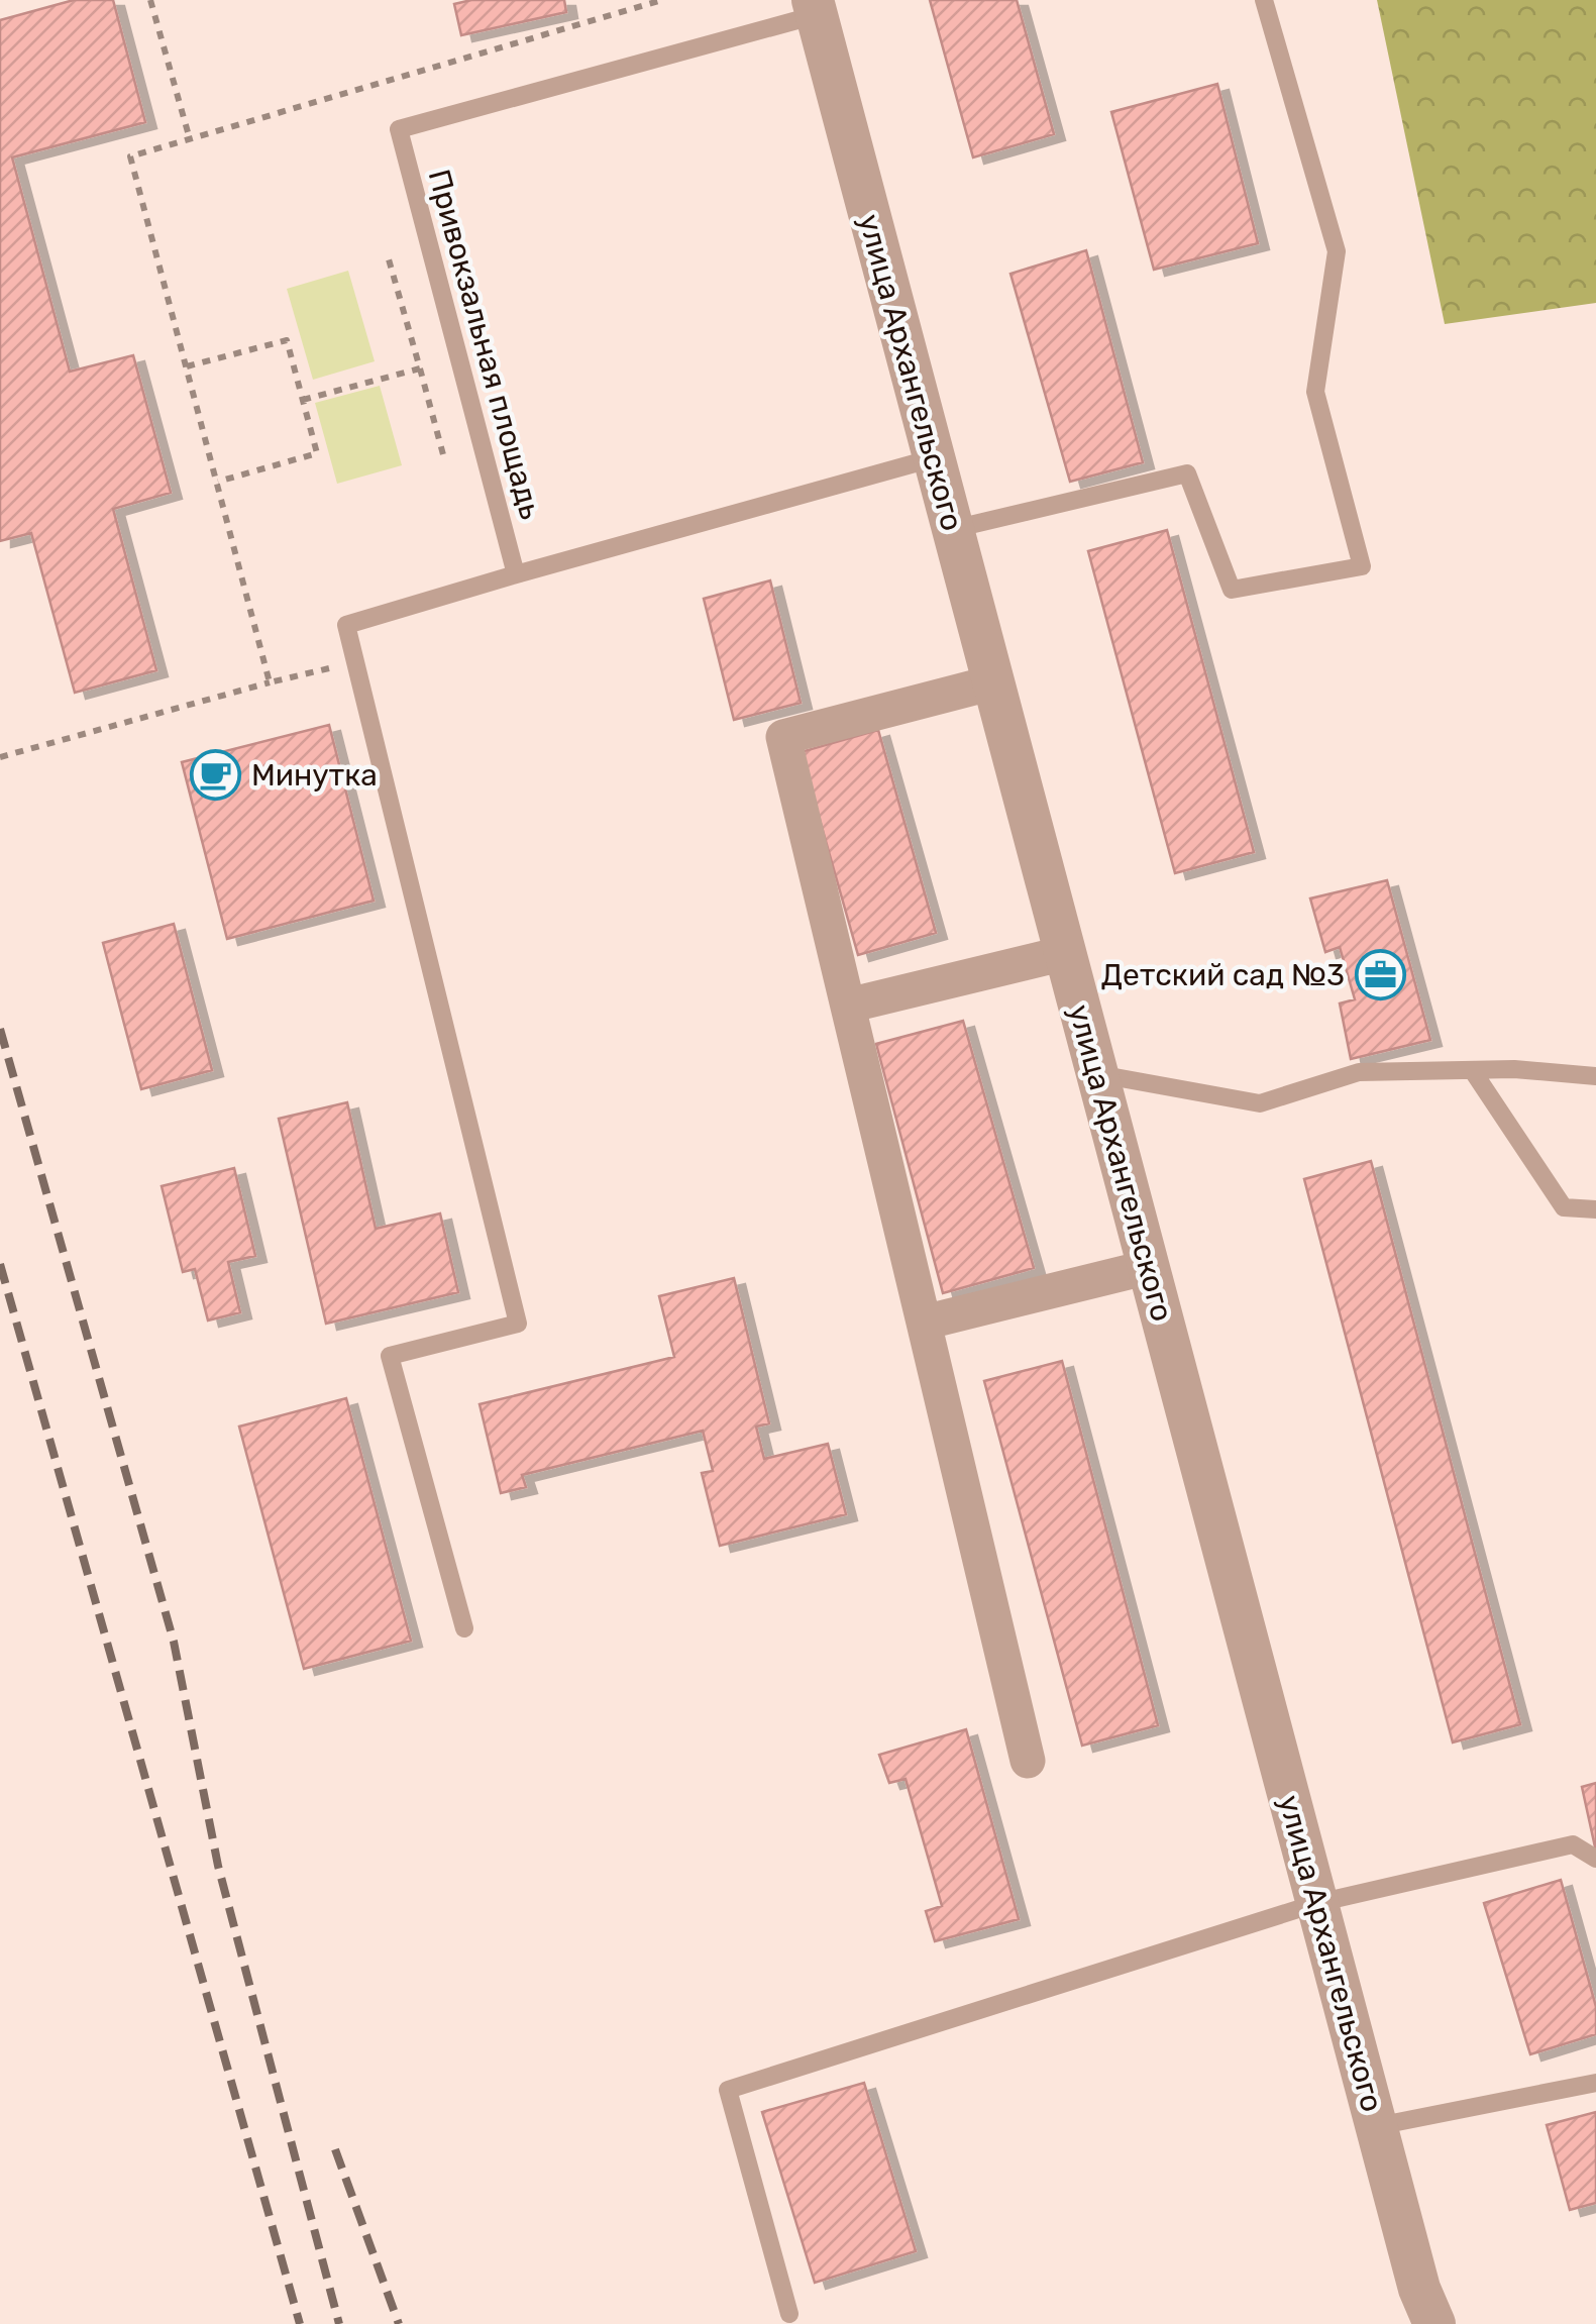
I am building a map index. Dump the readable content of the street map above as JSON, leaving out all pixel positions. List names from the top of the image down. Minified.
{"streets":{"street":["улица Архангельского"],"lane":["Привокзальная площадь"]},"crossings":[["Привокзальная площадь","улица Архангельского"]],"places":{"cafe":["Минутка"],"office":["Детский сад №3"]}}
